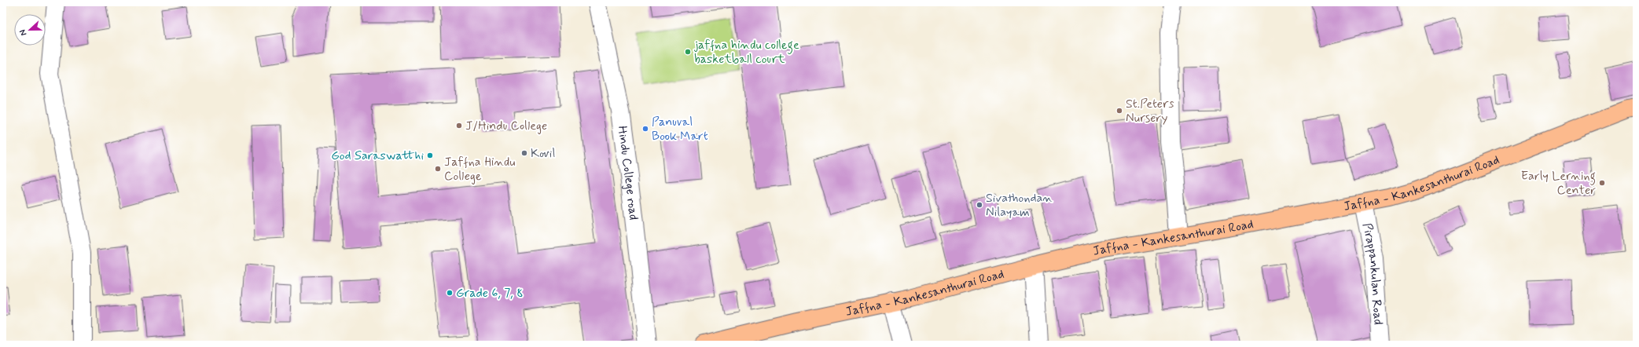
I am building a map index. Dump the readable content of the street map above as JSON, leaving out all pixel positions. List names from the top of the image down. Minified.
{"streets":{"main road":["Jaffna - Kankesanthurai Road"],"street":["Hindu College road","Pirappankulan Road"]},"crossings":[["Jaffna - Kankesanthurai Road","Pirappankulan Road"]],"places":["jaffna hindu college basketball court","St.Peters Nursery","J/Hindu College","Panuval Book Mart","Kovil","God Saraswatthi","Jaffna Hindu College","Early Lerning Center","Sivathondan Nilayam","Grade 6, 7, 8"],"north":"left"}
